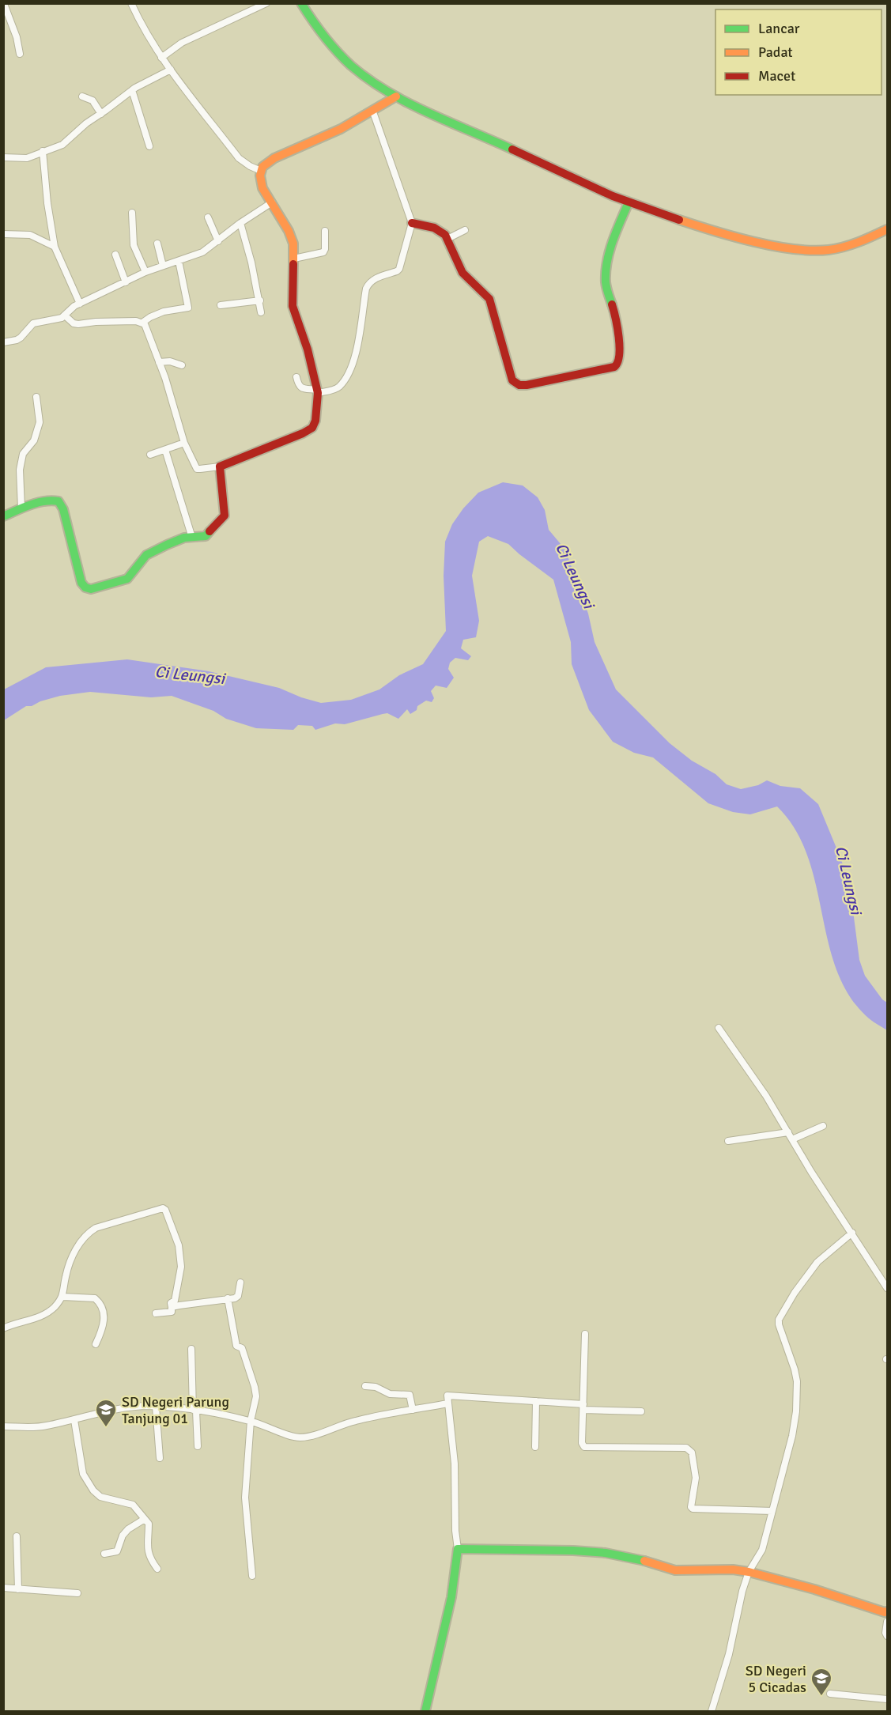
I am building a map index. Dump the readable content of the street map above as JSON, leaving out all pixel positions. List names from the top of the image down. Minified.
{"water":["Ci Leungsi"],"places":{"school or university":["SD Negeri Parung Tanjung 01","SD Negeri 5 Cicadas"]},"legend":["Lancar","Padat","Macet"]}
